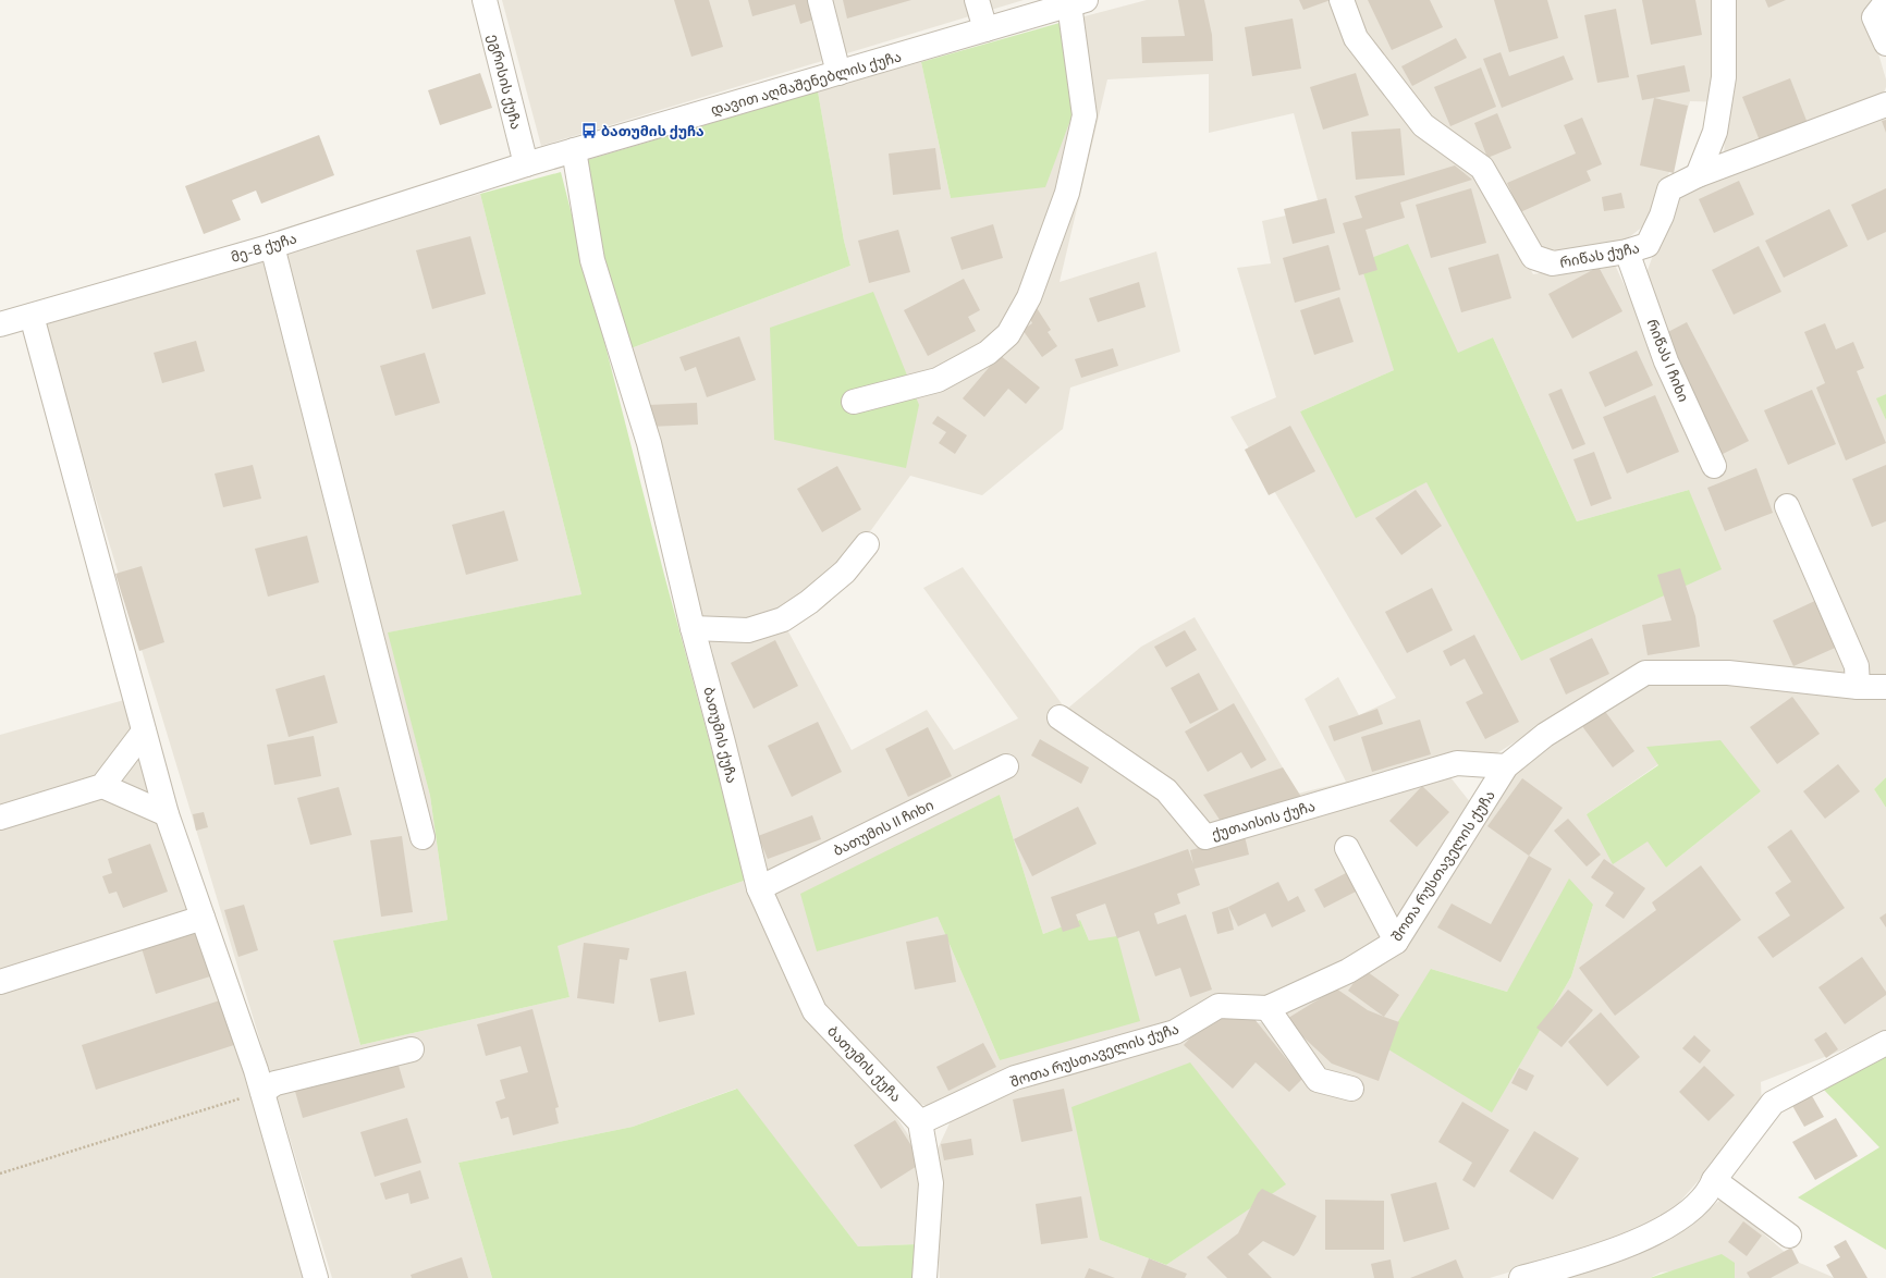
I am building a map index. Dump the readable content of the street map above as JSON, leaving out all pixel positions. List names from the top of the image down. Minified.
{"streets":{"street":["ეგრისის ქუჩა","დავით აღმაშენებლის ქუჩა","მე-8 ქუჩა","რიწას ქუჩა","რიწას I ჩიხი","ბათუმის ქუჩა","ქუთაისის ქუჩა","ბათუმის II ჩიხი","შოთა რუსთაველის ქუჩა"]},"crossings":[["ეგრისის ქუჩა","დავით აღმაშენებლის ქუჩა"],["ეგრისის ქუჩა","მე-8 ქუჩა"],["დავით აღმაშენებლის ქუჩა","მე-8 ქუჩა"],["დავით აღმაშენებლის ქუჩა","ბათუმის ქუჩა"],["რიწას ქუჩა","რიწას I ჩიხი"],["ბათუმის ქუჩა","ბათუმის II ჩიხი"],["ბათუმის ქუჩა","შოთა რუსთაველის ქუჩა"],["ქუთაისის ქუჩა","შოთა რუსთაველის ქუჩა"]],"places":{"bus stop":["ბათუმის ქუჩა"]}}
